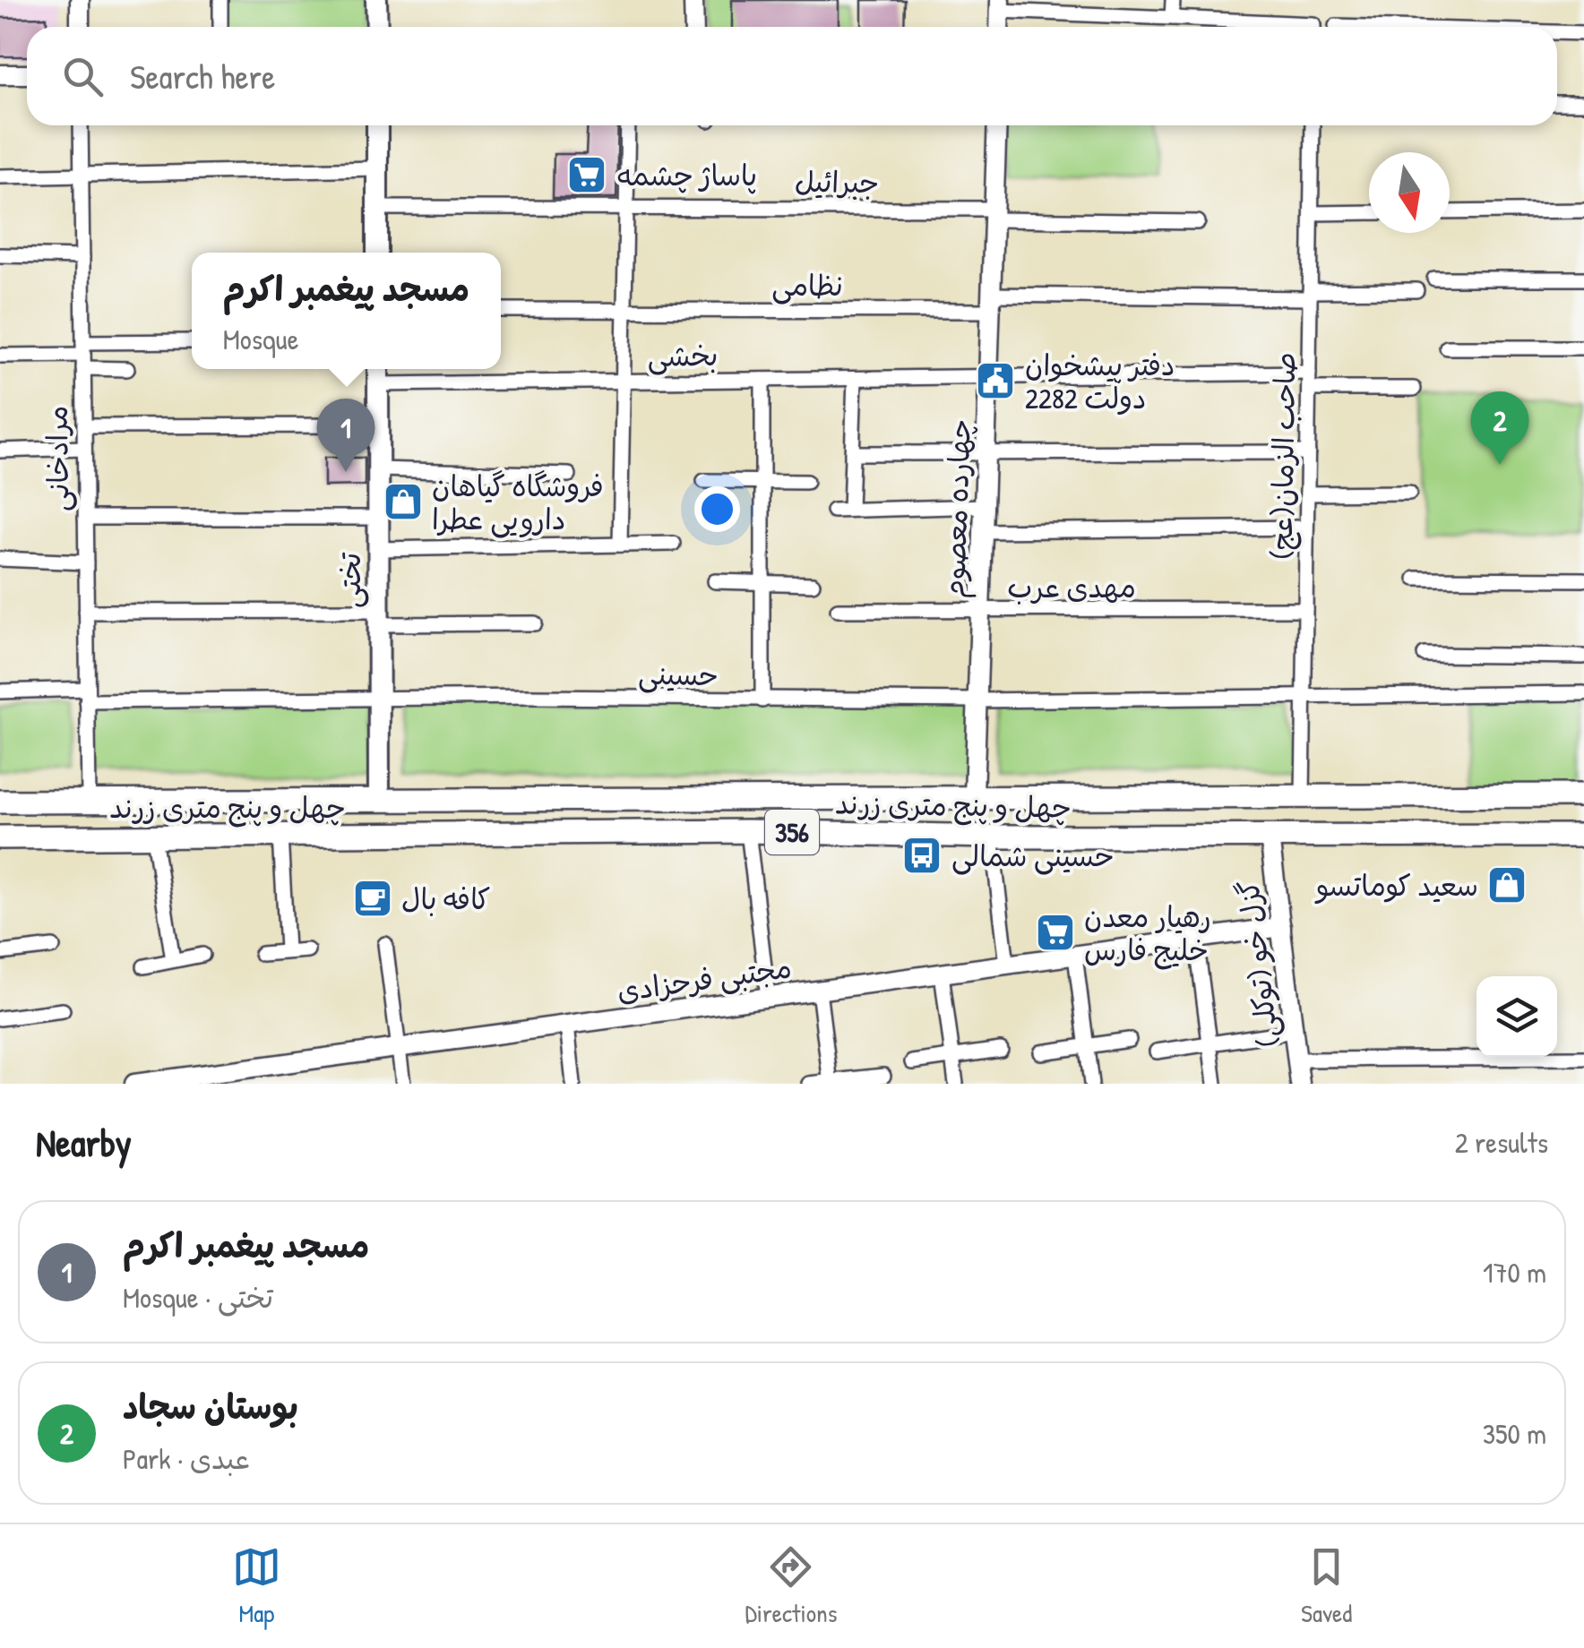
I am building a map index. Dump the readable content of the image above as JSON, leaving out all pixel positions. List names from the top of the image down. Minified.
{"streets":{"main road":["تختی","چهل و پنج متری زرند","356"],"street":["جبرائیل","نظامی","بخشی","صاحب الزمان(عج)","مرادخانی","چهارده معصوم","مهدی عرب","حسینی","گزل خو (توکلی)","مجتبی فرحزادی"]},"crossings":[["جبرائیل","چهارده معصوم"],["نظامی","صاحب الزمان(عج)"],["نظامی","چهارده معصوم"],["بخشی","صاحب الزمان(عج)"],["بخشی","چهارده معصوم"],["بخشی","تختی"],["صاحب الزمان(عج)","مهدی عرب"],["صاحب الزمان(عج)","حسینی"],["صاحب الزمان(عج)","چهل و پنج متری زرند"],["مرادخانی","حسینی"],["مرادخانی","چهل و پنج متری زرند"],["چهارده معصوم","مهدی عرب"],["چهارده معصوم","حسینی"],["چهارده معصوم","چهل و پنج متری زرند"],["تختی","حسینی"],["تختی","چهل و پنج متری زرند"],["چهل و پنج متری زرند","گزل خو (توکلی)"],["گزل خو (توکلی)","مجتبی فرحزادی"]],"places":{"supermarket":["پاساژ چشمه","رهیار معدن خلیج فارس"],"public building":["دفتر پیشخوان دولت 2282"],"shop":["فروشگاه گیاهان دارویی عطرا","سعید کوماتسو"],"bus stop":["حسینی شمالی"],"cafe":["کافه بال"]},"north":"bottom","page":{"search":"Search here","popup":["مسجد پیغمبر اکرم","Mosque"],"pins":["2","1"],"heading":["Nearby","2 results"],"list":[{"mark":"1","name":"مسجد پیغمبر اکرم","note":"Mosque · تختی","value":"170 m"},{"mark":"2","name":"بوستان سجاد","note":"Park · عبدی","value":"350 m"}],"nav":["Map","Directions","Saved"]}}
